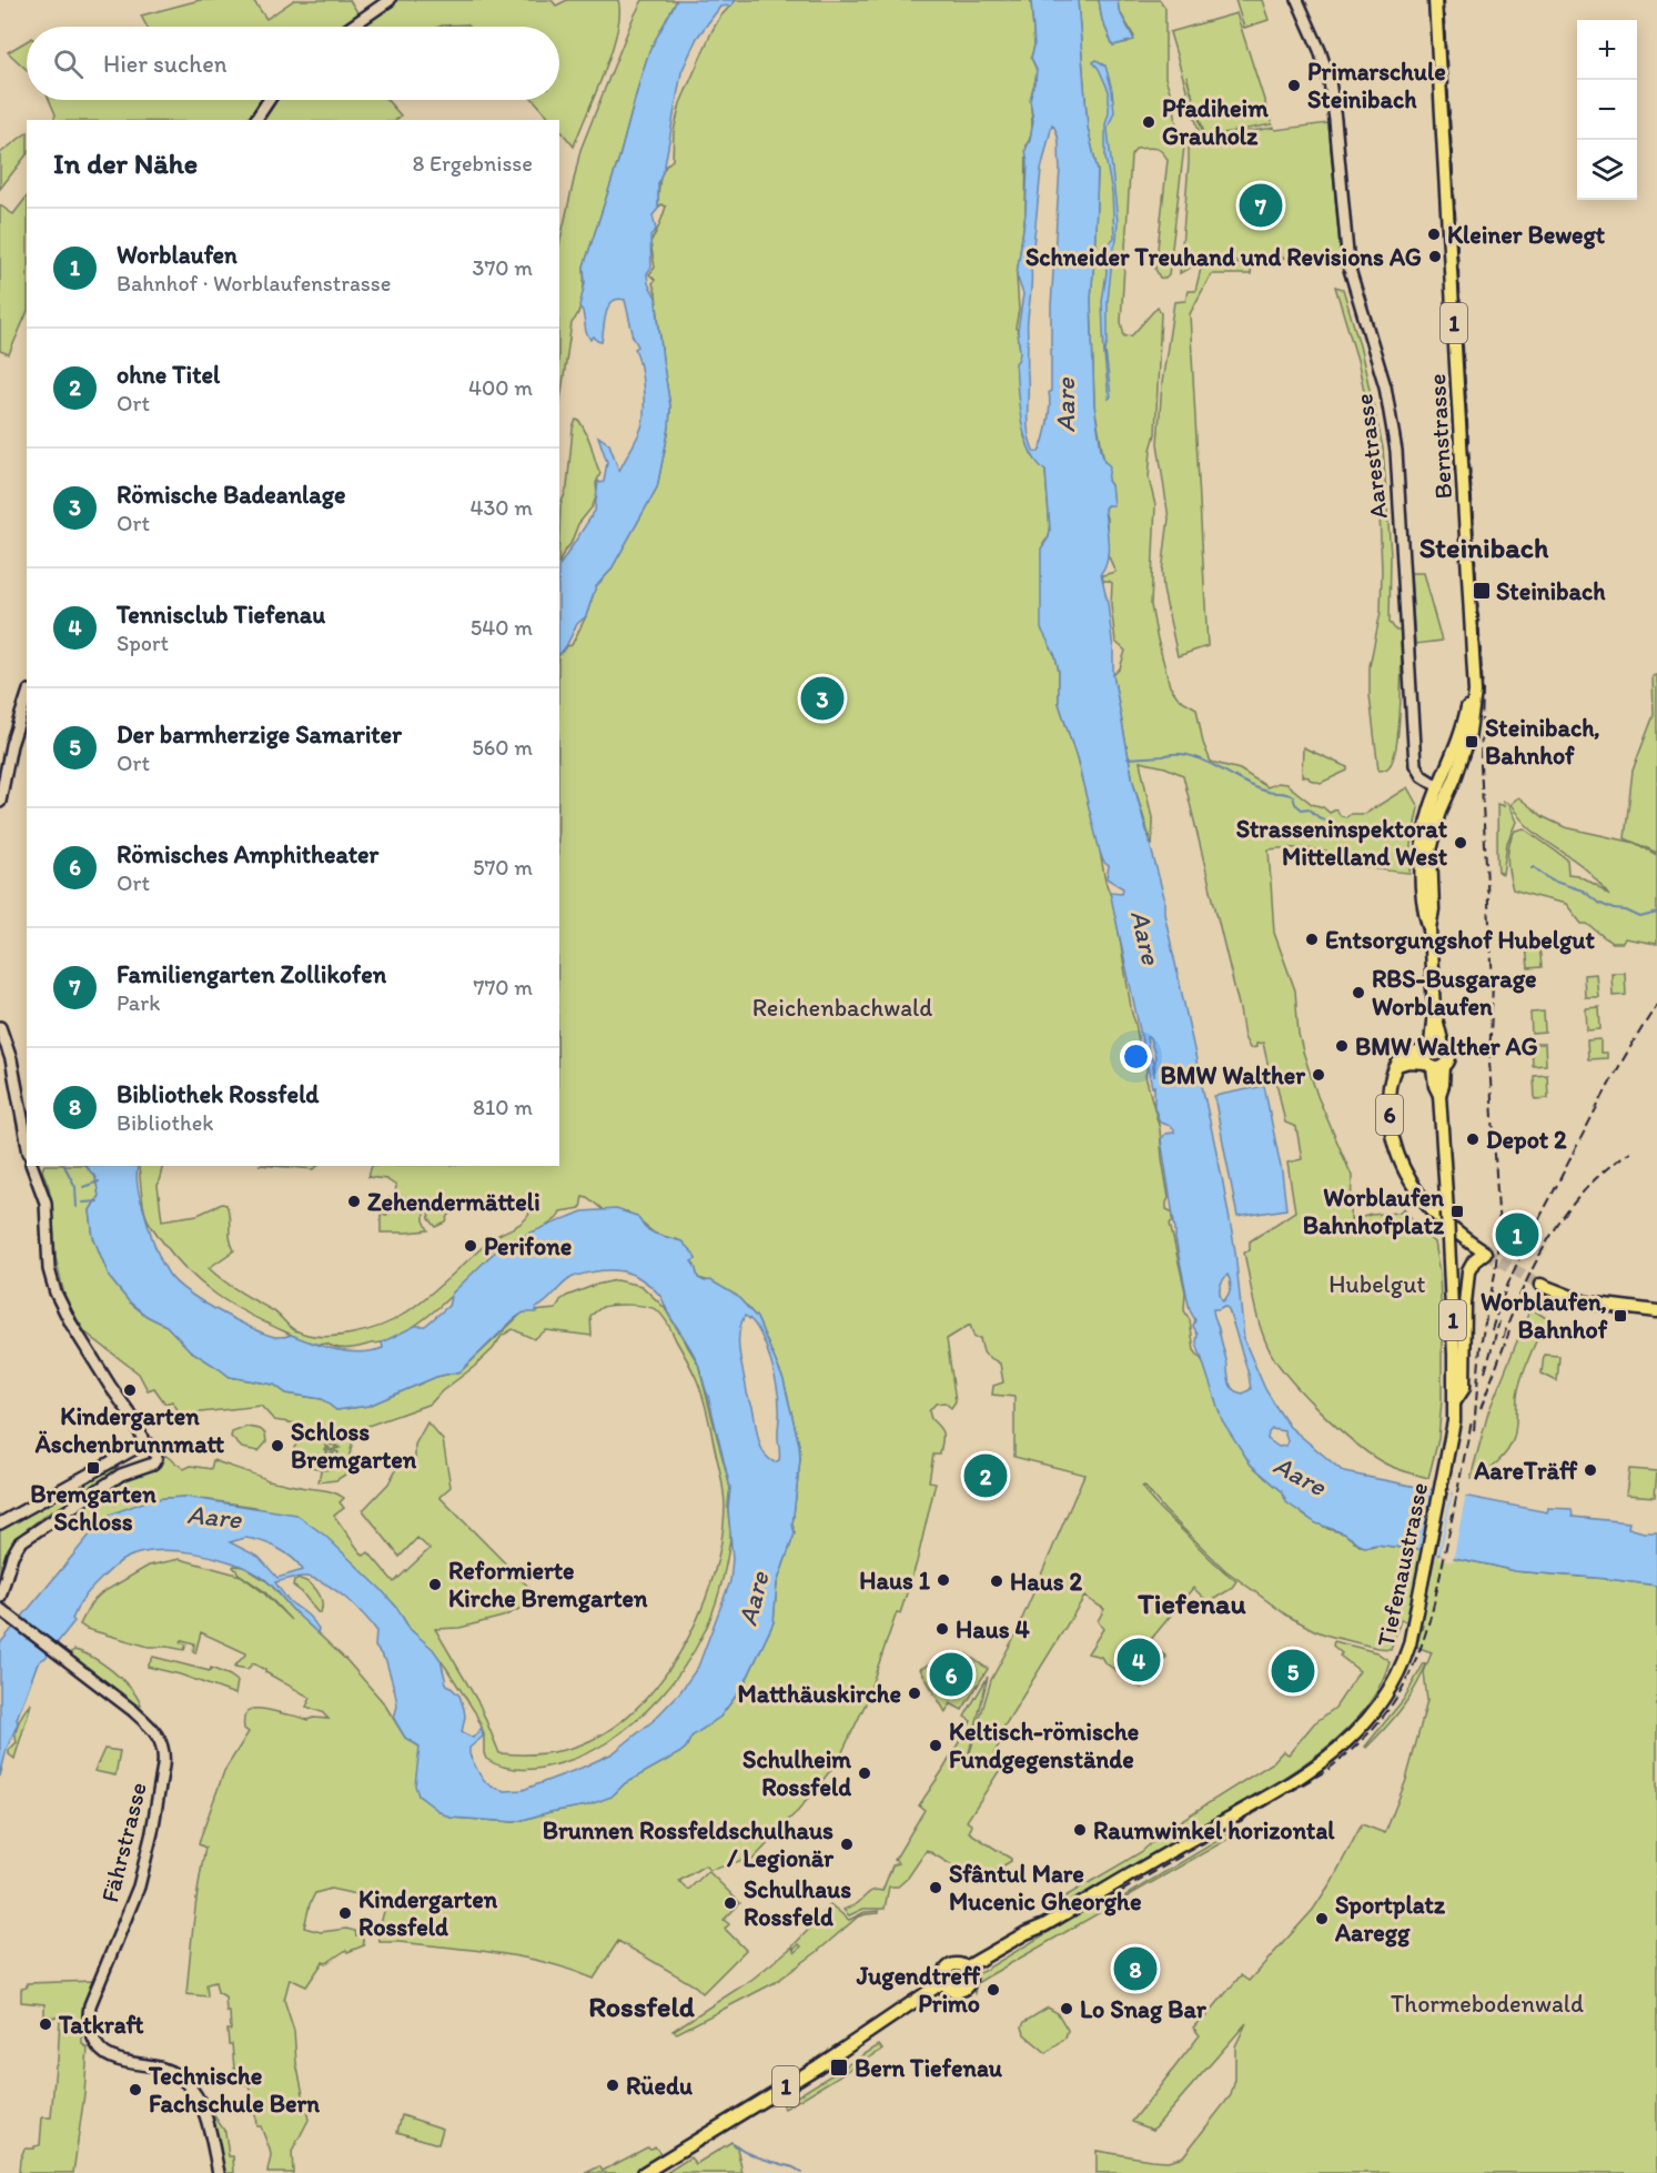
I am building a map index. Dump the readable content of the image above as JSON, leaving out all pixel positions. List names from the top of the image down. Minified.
{"streets":{"main road":["1","Bernstrasse","6","Tiefenaustrasse"],"street":["Aarestrasse","Fährstrasse"]},"crossings":[["1","Tiefenaustrasse"],["Bernstrasse","Aarestrasse"],["Bernstrasse","6"],["Bernstrasse","Tiefenaustrasse"],["6","Tiefenaustrasse"]],"districts":["Steinibach","Tiefenau","Rossfeld"],"water":["Aare"],"parks":["Reichenbachwald","Hubelgut","Thormebodenwald"],"places":{"other":["Primarschule Steinibach","Pfadiheim Grauholz","Kleiner Bewegt","Schneider Treuhand und Revisions AG","Strasseninspektorat Mittelland West","Entsorgungshof Hubelgut","RBS-Busgarage Worblaufen","BMW Walther AG","BMW Walther","Depot 2","Zehendermätteli","Perifone","Kindergarten Äschenbrunnmatt","Schloss Bremgarten","AareTräff","Haus 1","Haus 2","Reformierte Kirche Bremgarten","Haus 4","Matthäuskirche","Keltisch-römische Fundgegenstände","Schulheim Rossfeld","Raumwinkel horizontal","Brunnen Rossfeldschulhaus / Legionär","Sfântul Mare Mucenic Gheorghe","Schulhaus Rossfeld","Kindergarten Rossfeld","Sportplatz Aaregg","Jugendtreff Primo","Lo Snag Bar","Tatkraft","Rüedu","Technische Fachschule Bern"],"transit":["Steinibach","Steinibach, Bahnhof","Worblaufen Bahnhofplatz","Worblaufen, Bahnhof","Bremgarten Schloss","Bern Tiefenau"]},"page":{"map_buttons":["+","−"],"search":"Hier suchen","heading":["In der Nähe","8 Ergebnisse"],"pins":["7","3","1","2","4","5","6","8"],"list":[{"mark":"1","name":"Worblaufen","note":"Bahnhof · Worblaufenstrasse","value":"370 m"},{"mark":"2","name":"ohne Titel","note":"Ort","value":"400 m"},{"mark":"3","name":"Römische Badeanlage","note":"Ort","value":"430 m"},{"mark":"4","name":"Tennisclub Tiefenau","note":"Sport","value":"540 m"},{"mark":"5","name":"Der barmherzige Samariter","note":"Ort","value":"560 m"},{"mark":"6","name":"Römisches Amphitheater","note":"Ort","value":"570 m"},{"mark":"7","name":"Familiengarten Zollikofen","note":"Park","value":"770 m"},{"mark":"8","name":"Bibliothek Rossfeld","note":"Bibliothek","value":"810 m"}]}}
